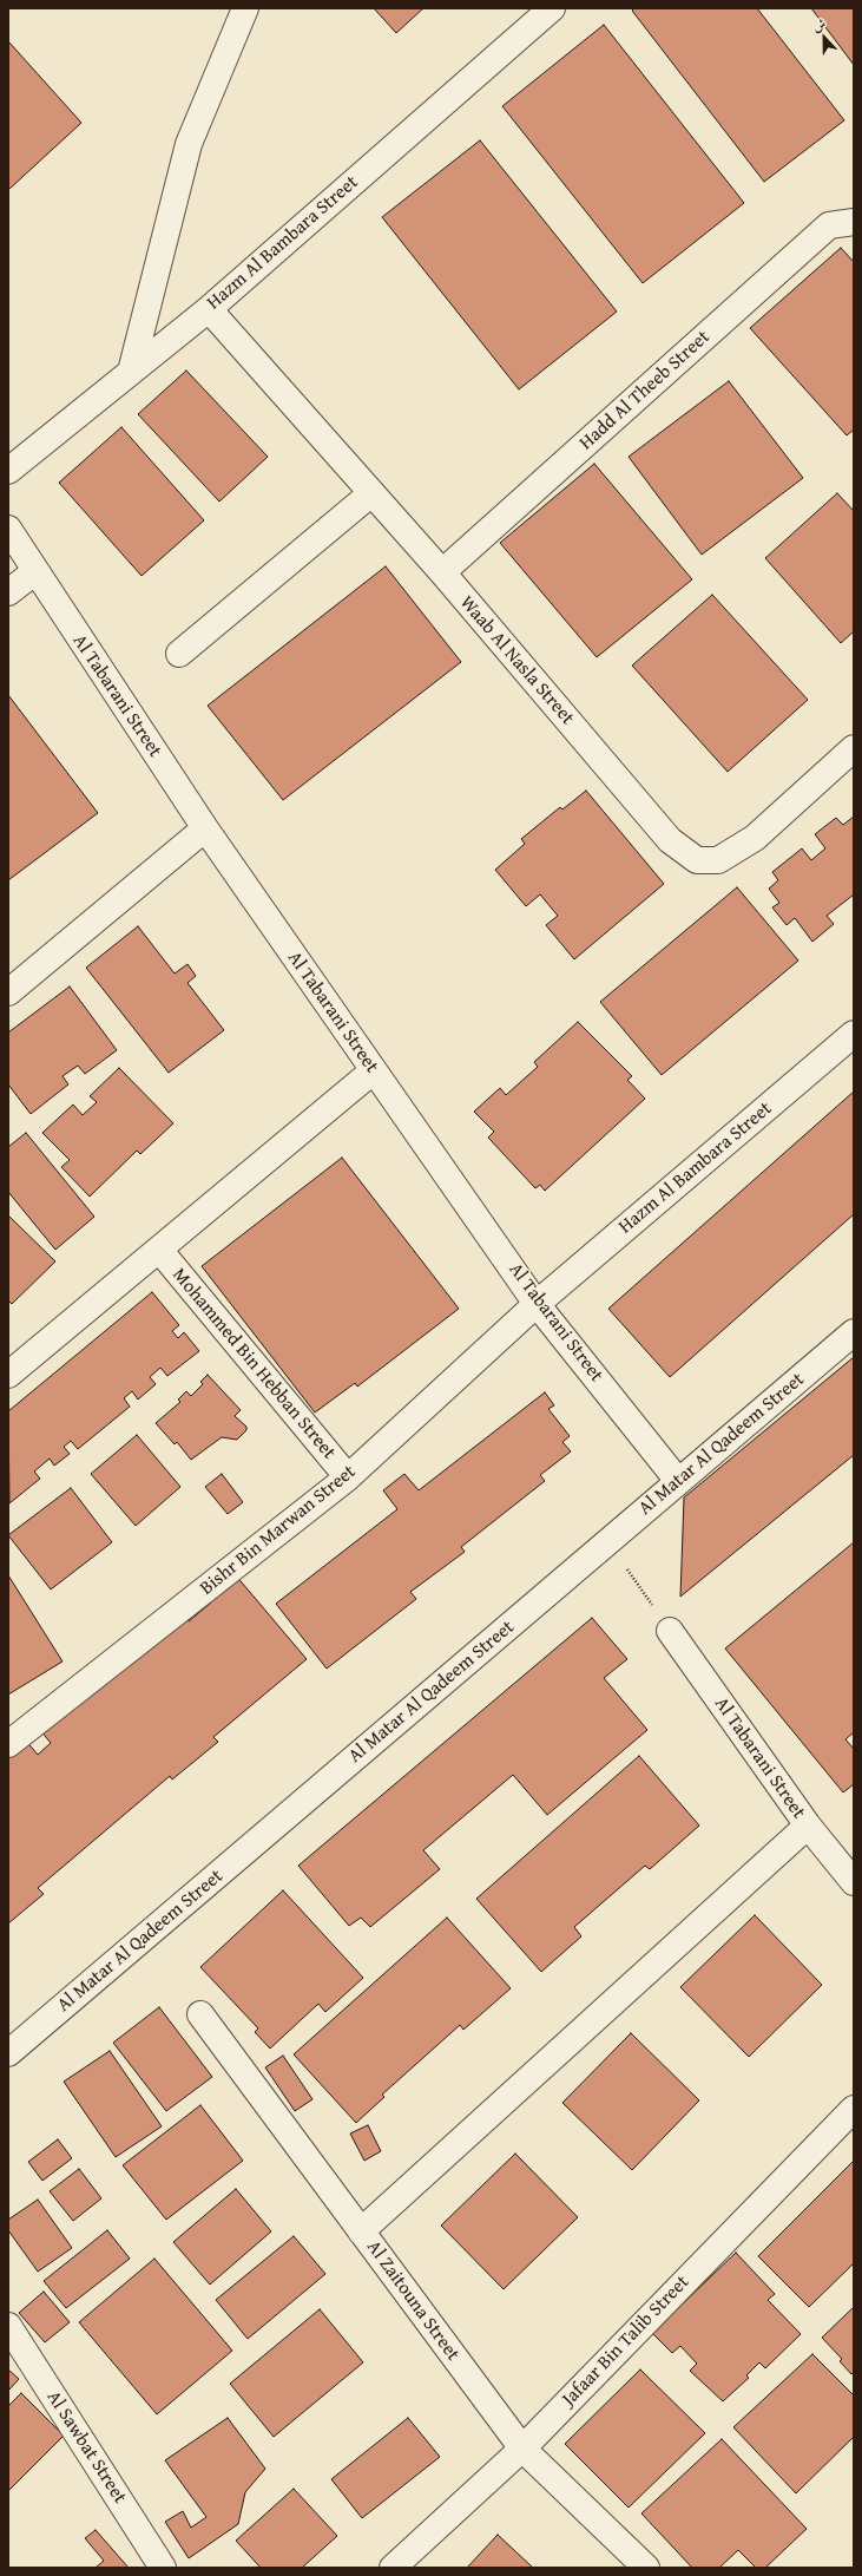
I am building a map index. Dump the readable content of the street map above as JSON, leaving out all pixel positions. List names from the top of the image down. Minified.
{"streets":{"street":["Hazm Al Bambara Street","Hadd Al Theeb Street","Waab Al Nasla Street","Al Tabarani Street","Mohammed Bin Hebban Street","Al Matar Al Qadeem Street","Bishr Bin Marwan Street","Al Zaitouna Street","Jafaar Bin Talib Street","Al Sawbat Street"]},"crossings":[["Hazm Al Bambara Street","Waab Al Nasla Street"],["Hazm Al Bambara Street","Al Tabarani Street"],["Hazm Al Bambara Street","Bishr Bin Marwan Street"],["Hadd Al Theeb Street","Waab Al Nasla Street"],["Al Tabarani Street","Mohammed Bin Hebban Street"],["Al Tabarani Street","Al Matar Al Qadeem Street"],["Al Tabarani Street","Bishr Bin Marwan Street"],["Mohammed Bin Hebban Street","Bishr Bin Marwan Street"],["Al Zaitouna Street","Jafaar Bin Talib Street"]],"north":"top"}
